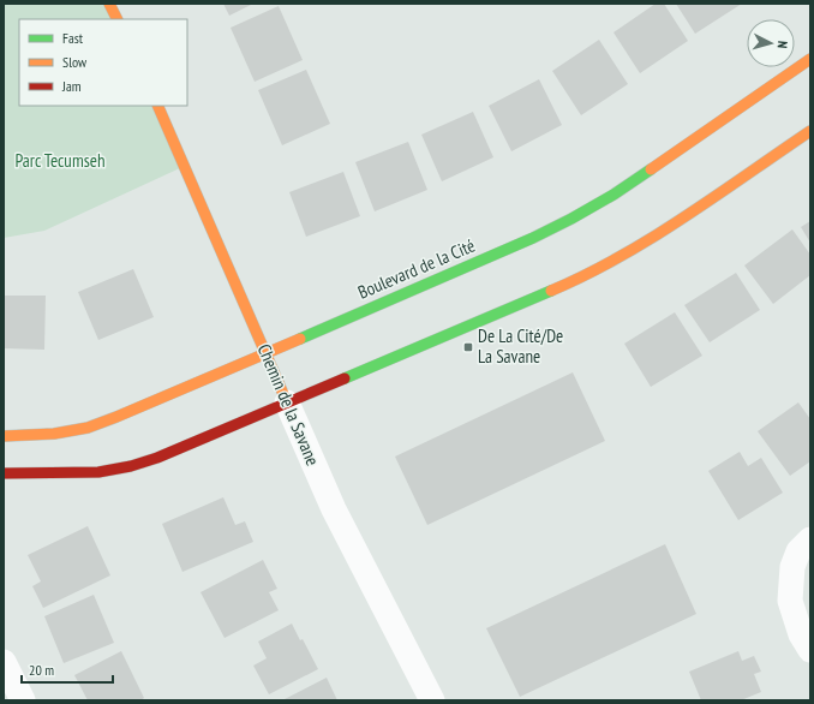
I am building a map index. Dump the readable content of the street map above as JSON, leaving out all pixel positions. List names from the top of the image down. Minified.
{"streets":{"street":["Boulevard de la Cité","Chemin de la Savane"]},"crossings":[["Boulevard de la Cité","Chemin de la Savane"]],"parks":["Parc Tecumseh"],"places":{"transit":["De La Cité/De La Savane"]},"legend":["Fast","Slow","Jam"],"scale_bar":"20 m","north":"right"}
